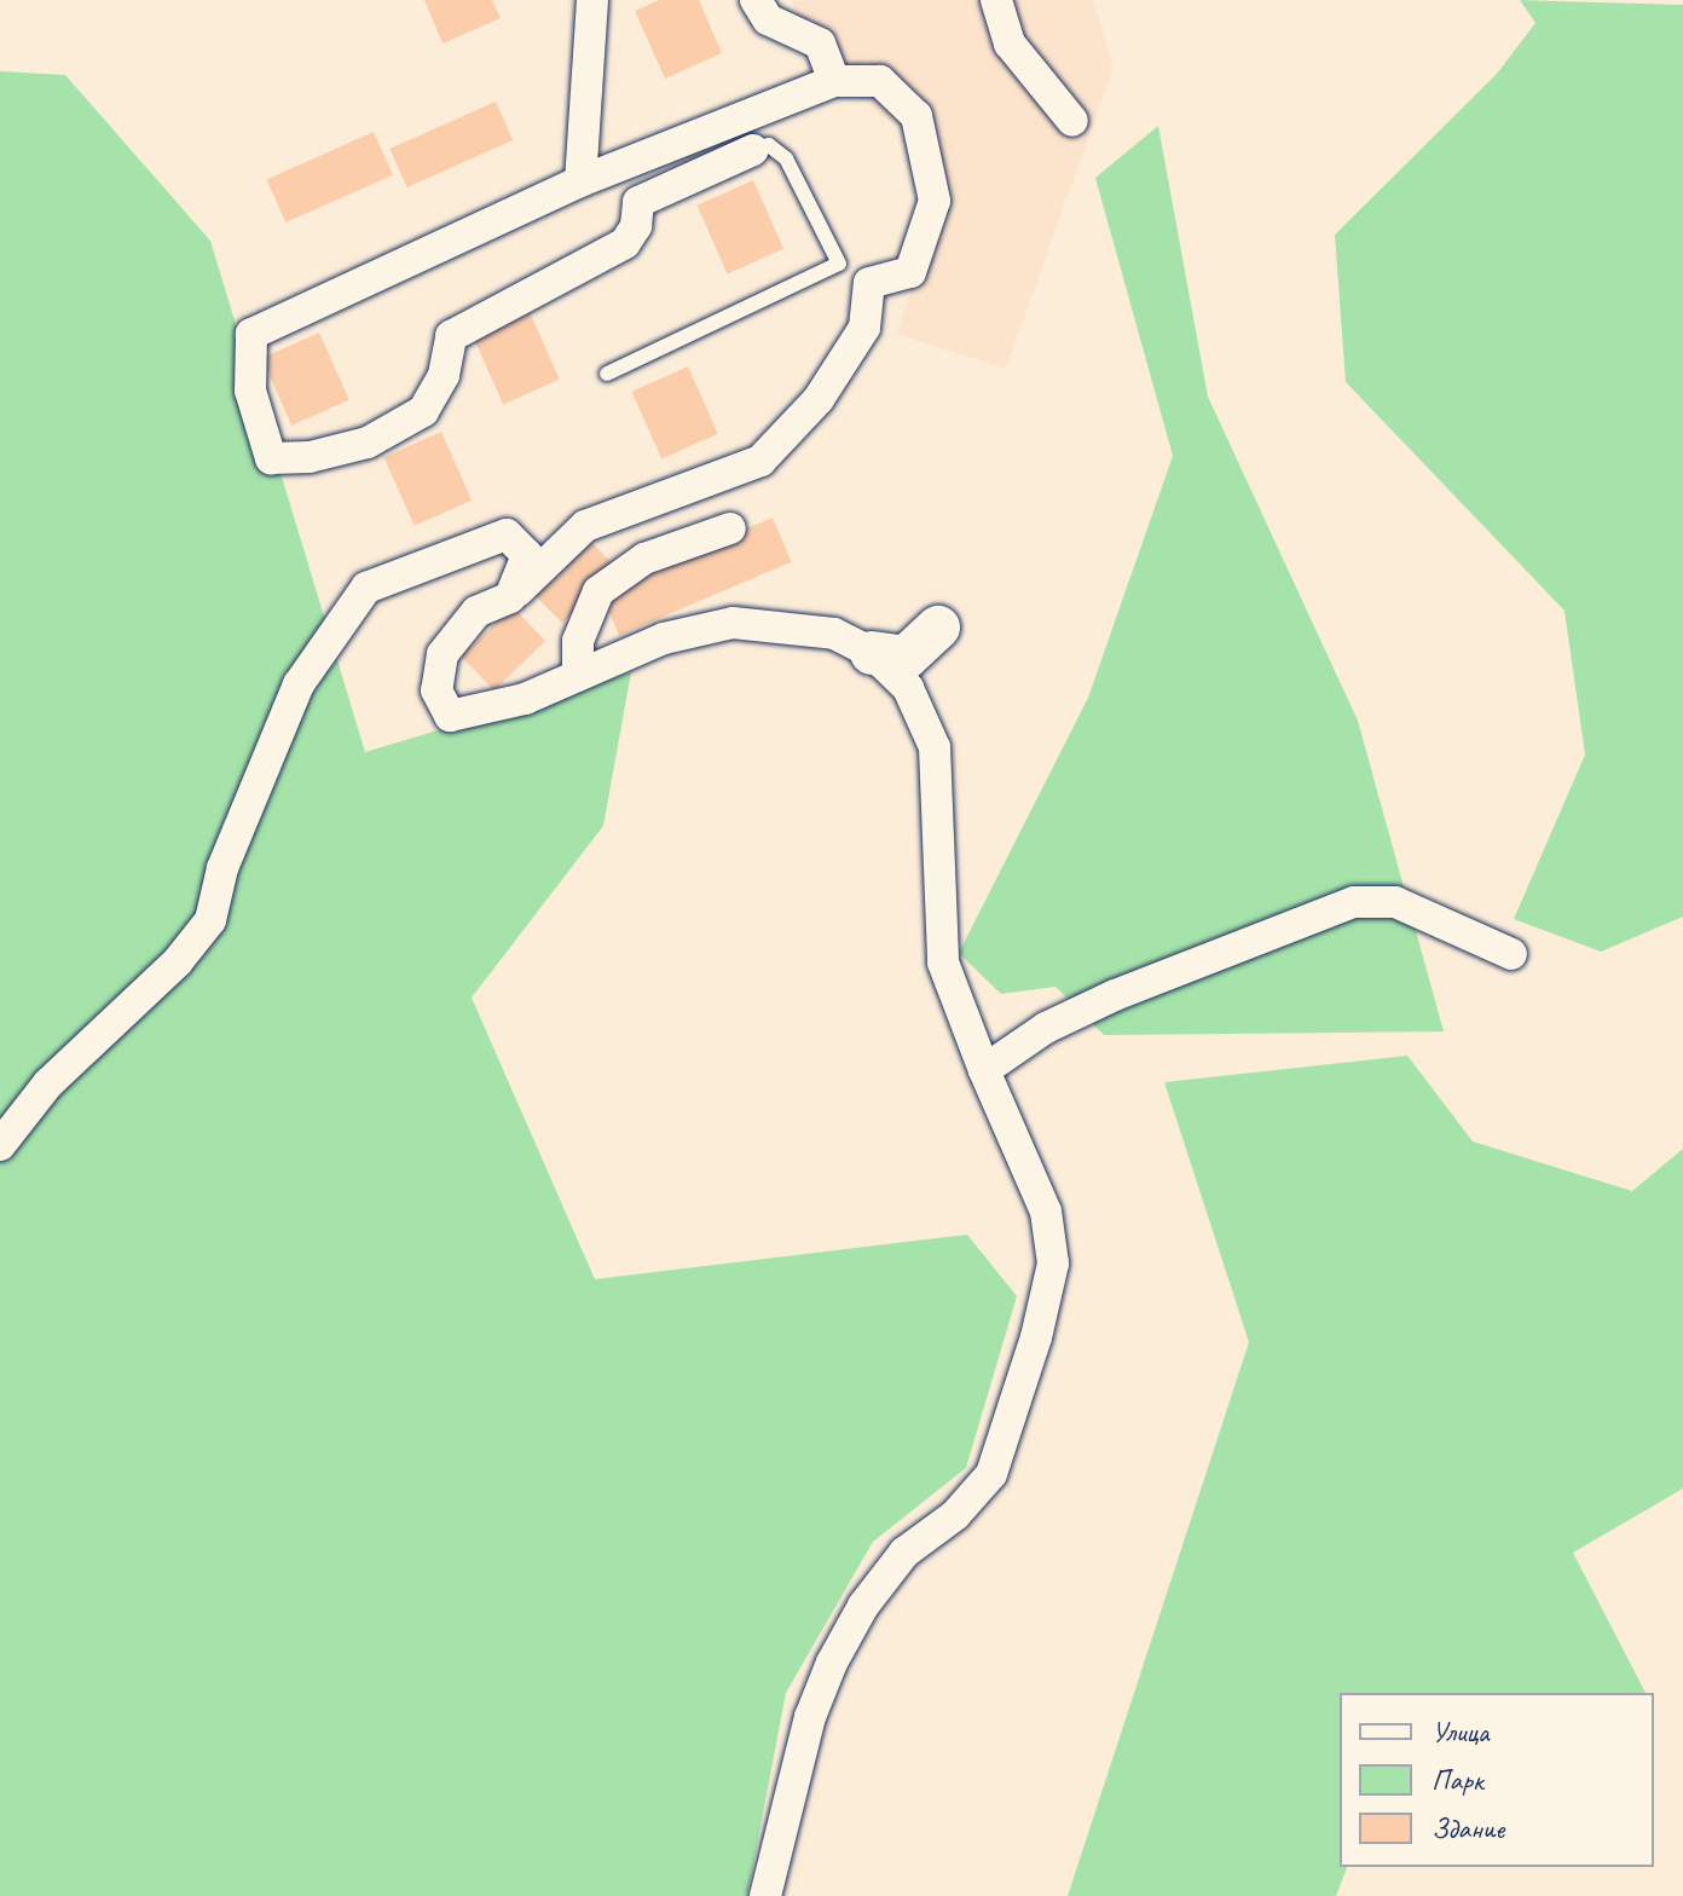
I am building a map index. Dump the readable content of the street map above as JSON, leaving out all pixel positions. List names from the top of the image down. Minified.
{"legend":["Улица","Парк","Здание"]}
